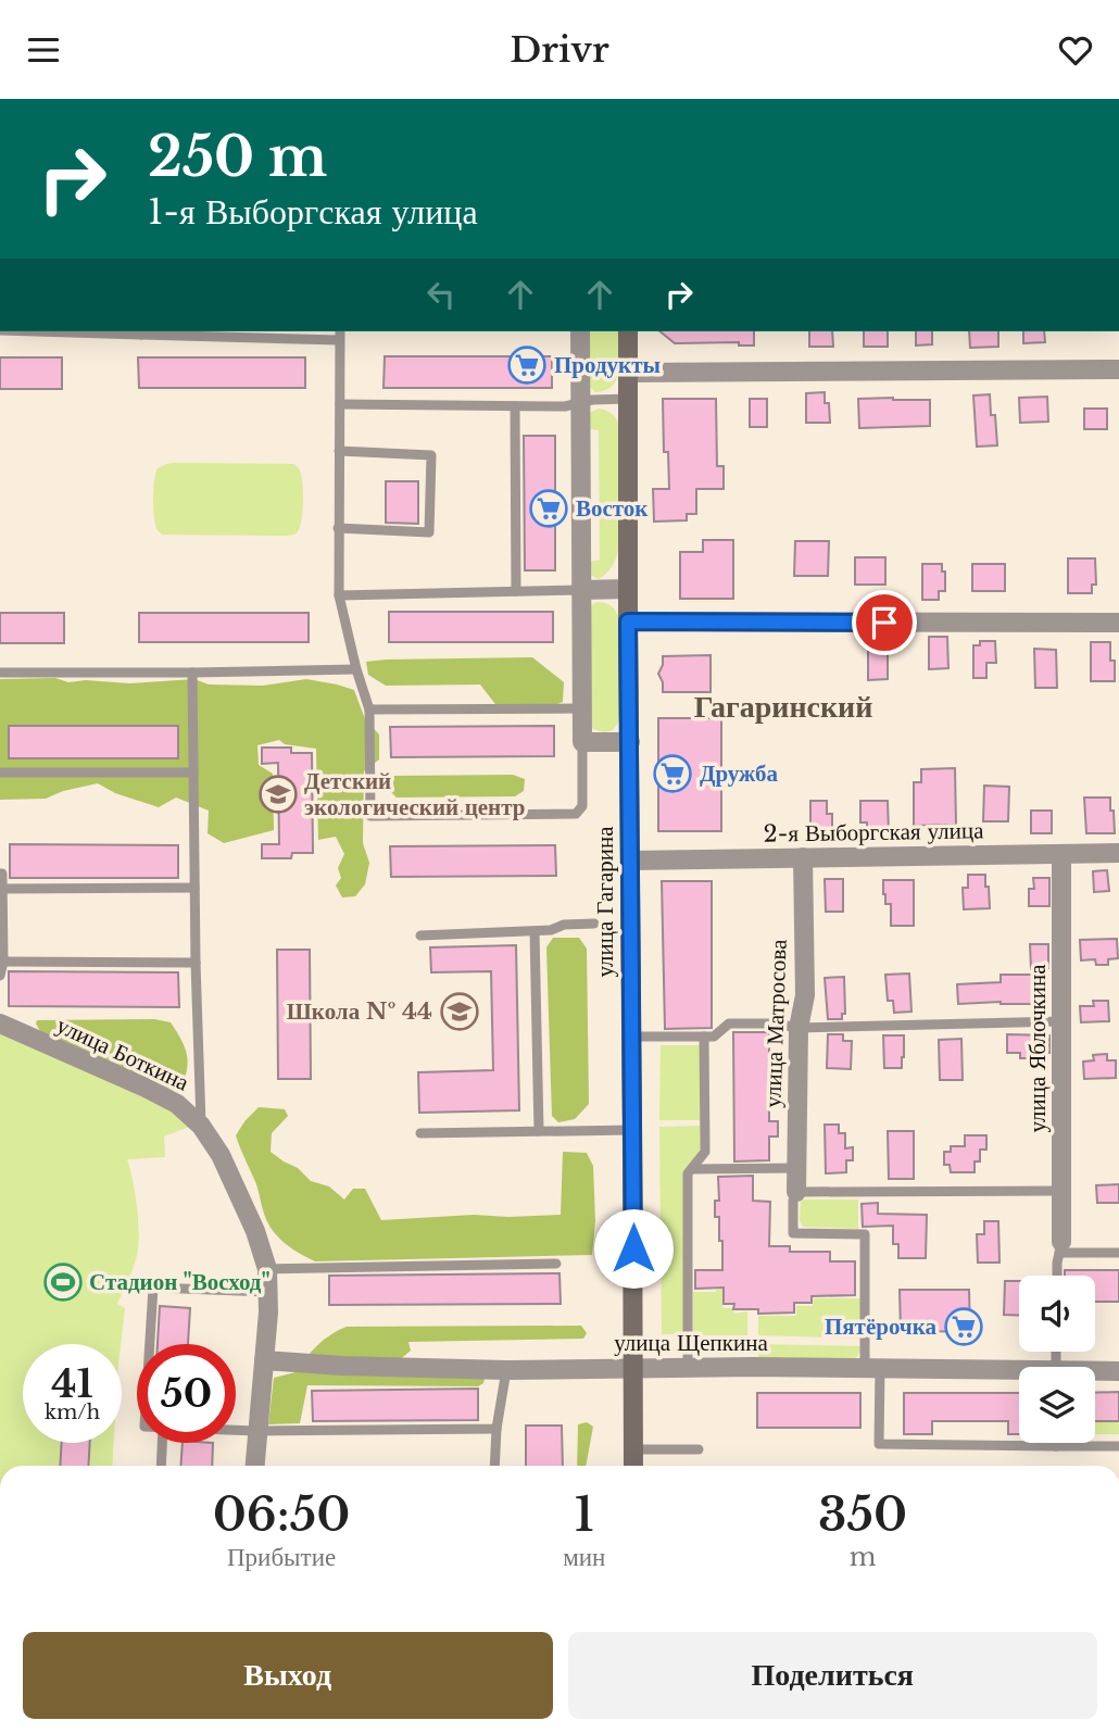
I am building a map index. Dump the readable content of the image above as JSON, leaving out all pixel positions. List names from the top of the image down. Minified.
{"streets":{"main road":["улица Гагарина"],"street":["2-я Выборгская улица","улица Матросова","улица Яблочкина","улица Боткина","улица Щепкина"]},"crossings":[["2-я Выборгская улица","улица Гагарина"],["2-я Выборгская улица","улица Матросова"],["2-я Выборгская улица","улица Яблочкина"],["улица Гагарина","улица Щепкина"],["улица Боткина","улица Щепкина"]],"districts":["Гагаринский"],"places":{"supermarket":["Продукты","Восток","Дружба","Пятёрочка"],"school or university":["Детский экологический центр","Школа № 44"],"sports":["Стадион \"Восход\""]},"page":{"header":"Drivr","turn":["250 m","1-я Выборгская улица"],"speed":"41 km/h","limit":"50","eta":["06:50","Прибытие","1","мин","350","m"],"buttons":["Выход","Поделиться"]}}
